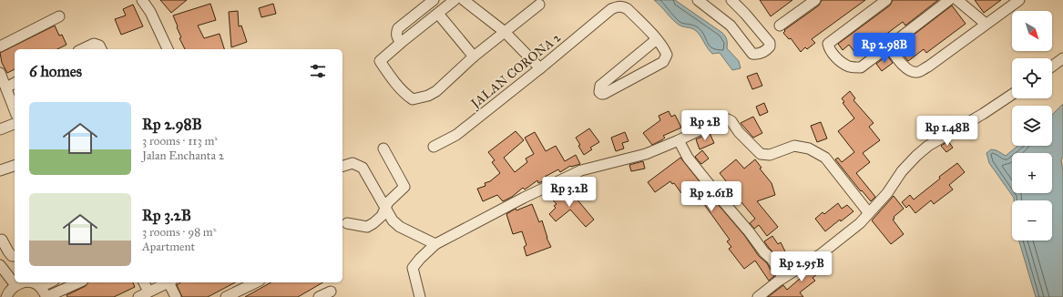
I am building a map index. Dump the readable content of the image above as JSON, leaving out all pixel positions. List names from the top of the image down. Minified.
{"streets":{"street":["JALAN CORONA 2"]},"north":"bottom right","page":{"map_buttons":["+","−"],"price":["Rp 2.98B","Rp 2B","Rp 1.48B","Rp 3.2B","Rp 2.61B","Rp 2.95B"],"heading":"6 homes","list":[{"name":"Rp 2.98B","note":"3 rooms · 113 m² · Jalan Enchanta 2"},{"name":"Rp 3.2B","note":"3 rooms · 98 m² · Apartment"}]}}
